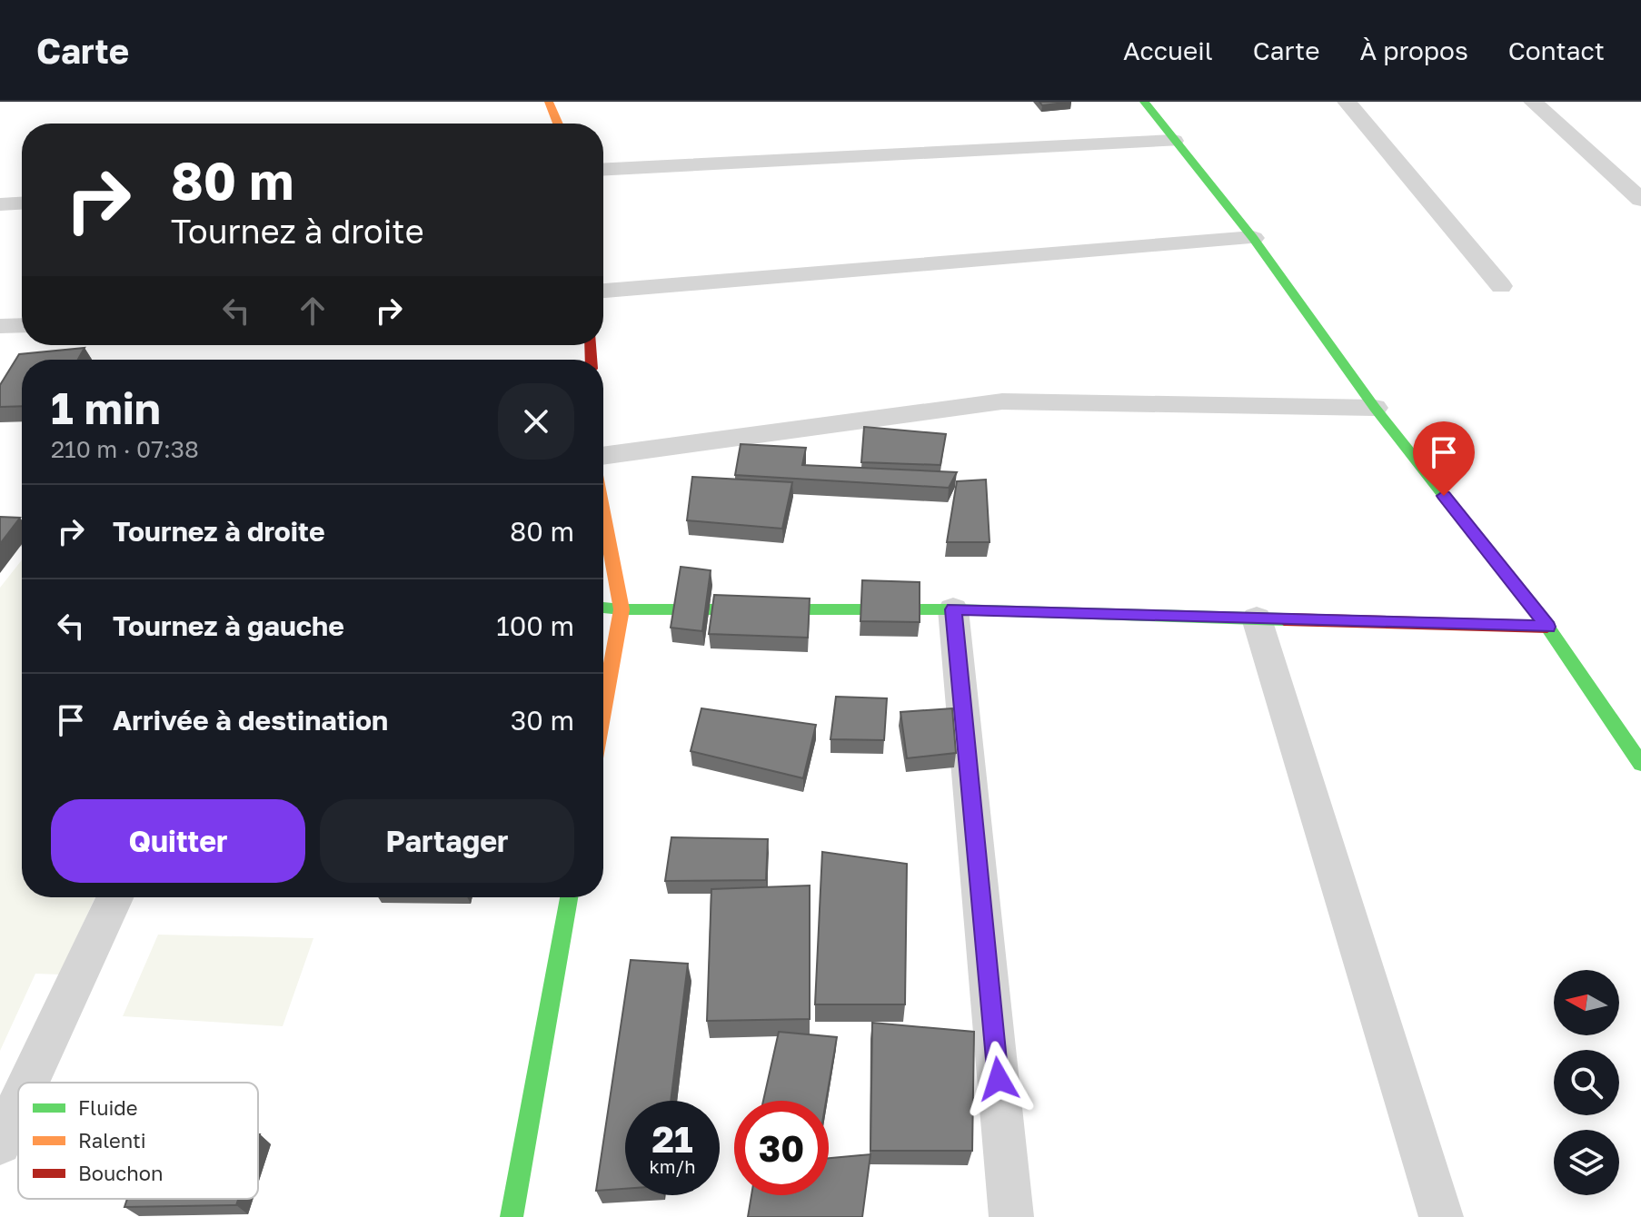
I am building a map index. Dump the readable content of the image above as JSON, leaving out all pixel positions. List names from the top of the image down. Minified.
{"legend":["Fluide","Ralenti","Bouchon"],"north":"left","page":{"header":"Carte","nav":["Accueil","Carte","À propos","Contact"],"turn":["80 m","Tournez à droite"],"heading":["1 min","210 m · 07:38"],"list":[{"name":"Tournez à droite","value":"80 m"},{"name":"Tournez à gauche","value":"100 m"},{"name":"Arrivée à destination","value":"30 m"}],"buttons":["Quitter","Partager"],"speed":"21 km/h","limit":"30"}}
